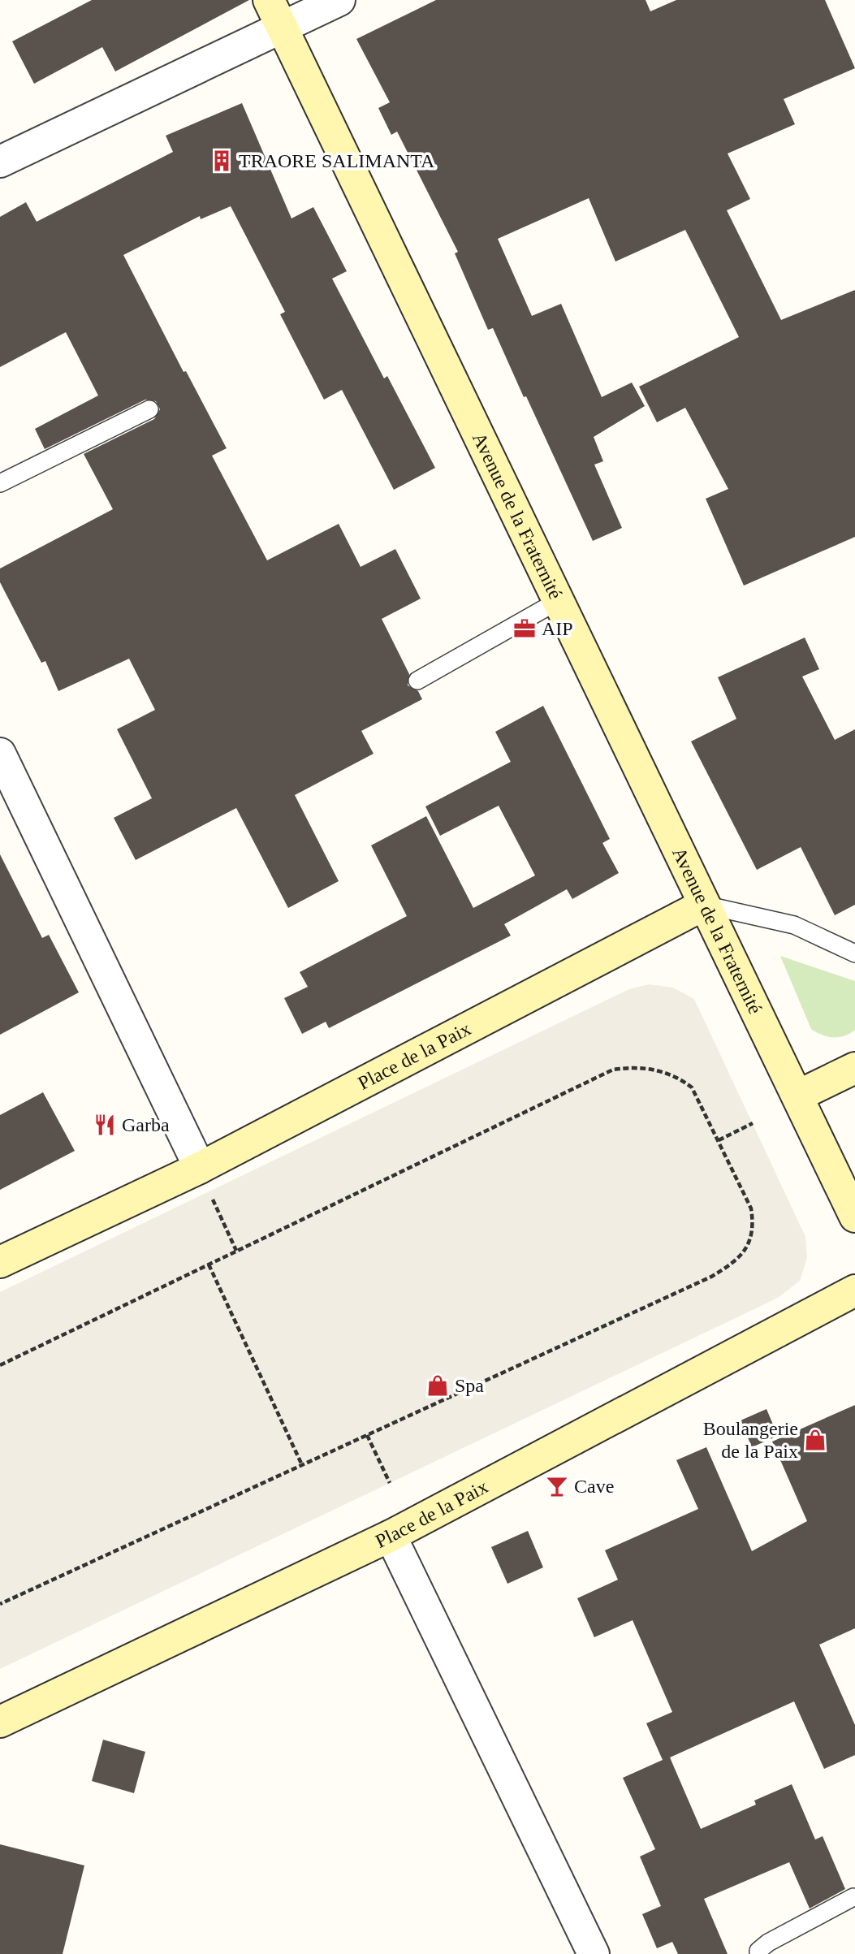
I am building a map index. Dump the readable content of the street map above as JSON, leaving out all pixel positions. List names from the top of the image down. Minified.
{"streets":{"main road":["Avenue de la Fraternité","Place de la Paix"]},"crossings":[["Avenue de la Fraternité","Place de la Paix"]],"places":{"building":["TRAORE SALIMANTA"],"office":["AIP"],"restaurant":["Garba"],"shop":["Spa","Boulangerie de la Paix"],"bar":["Cave"]}}
